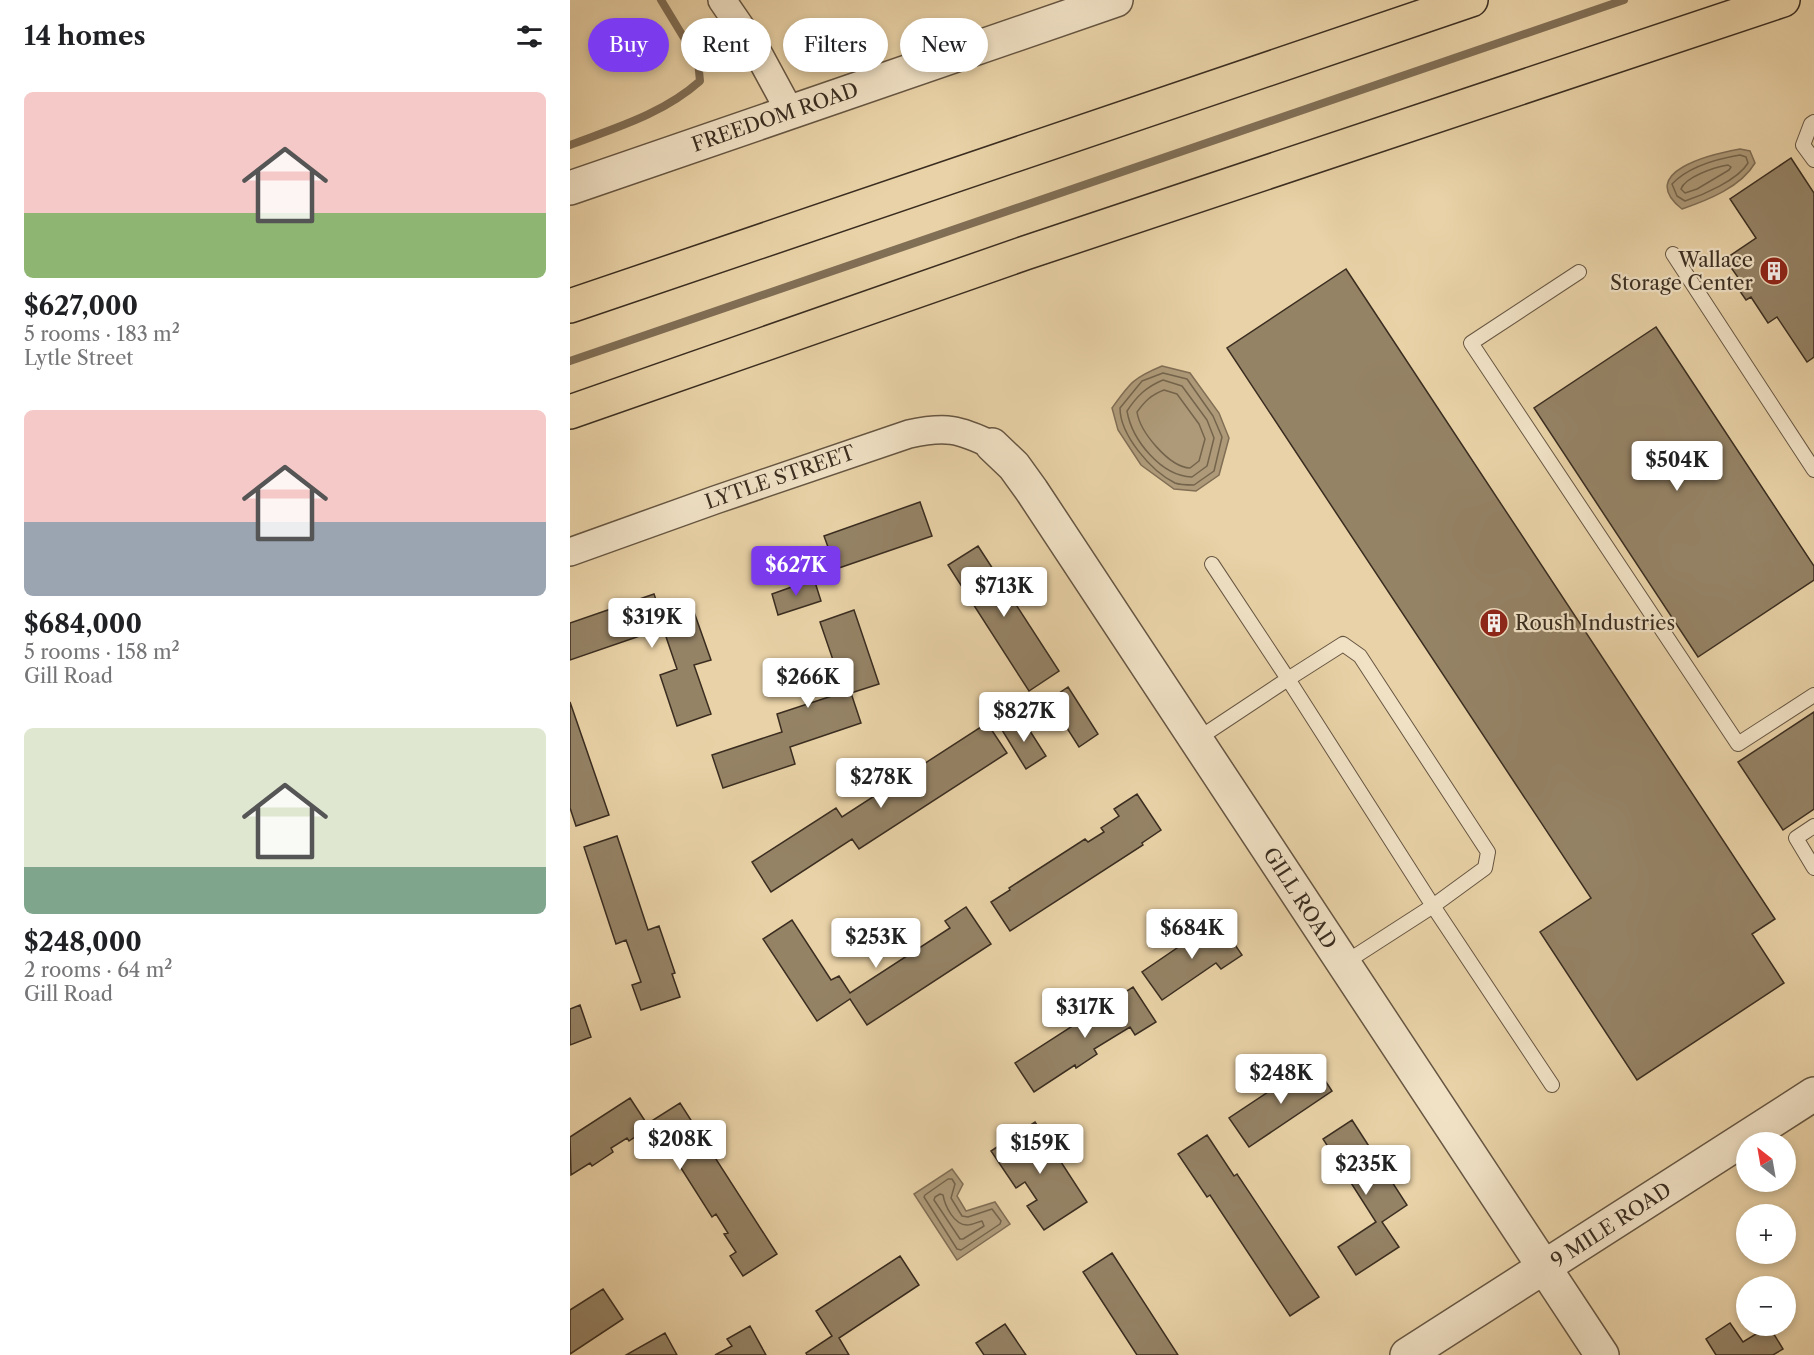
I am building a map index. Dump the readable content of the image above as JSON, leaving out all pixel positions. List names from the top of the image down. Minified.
{"streets":{"street":["FREEDOM ROAD","LYTLE STREET","GILL ROAD","9 MILE ROAD"]},"crossings":[["LYTLE STREET","GILL ROAD"],["GILL ROAD","9 MILE ROAD"]],"places":{"building":["Wallace Storage Center","Roush Industries"]},"north":"top left","page":{"heading":"14 homes","chip":["Buy","Rent","Filters","New"],"list":[{"name":"$627,000","note":"5 rooms · 183 m² · Lytle Street"},{"name":"$684,000","note":"5 rooms · 158 m² · Gill Road"},{"name":"$248,000","note":"2 rooms · 64 m² · Gill Road"}],"price":["$504K","$627K","$713K","$319K","$266K","$827K","$278K","$684K","$253K","$317K","$248K","$208K","$159K","$235K"],"map_buttons":["+","−"]}}
